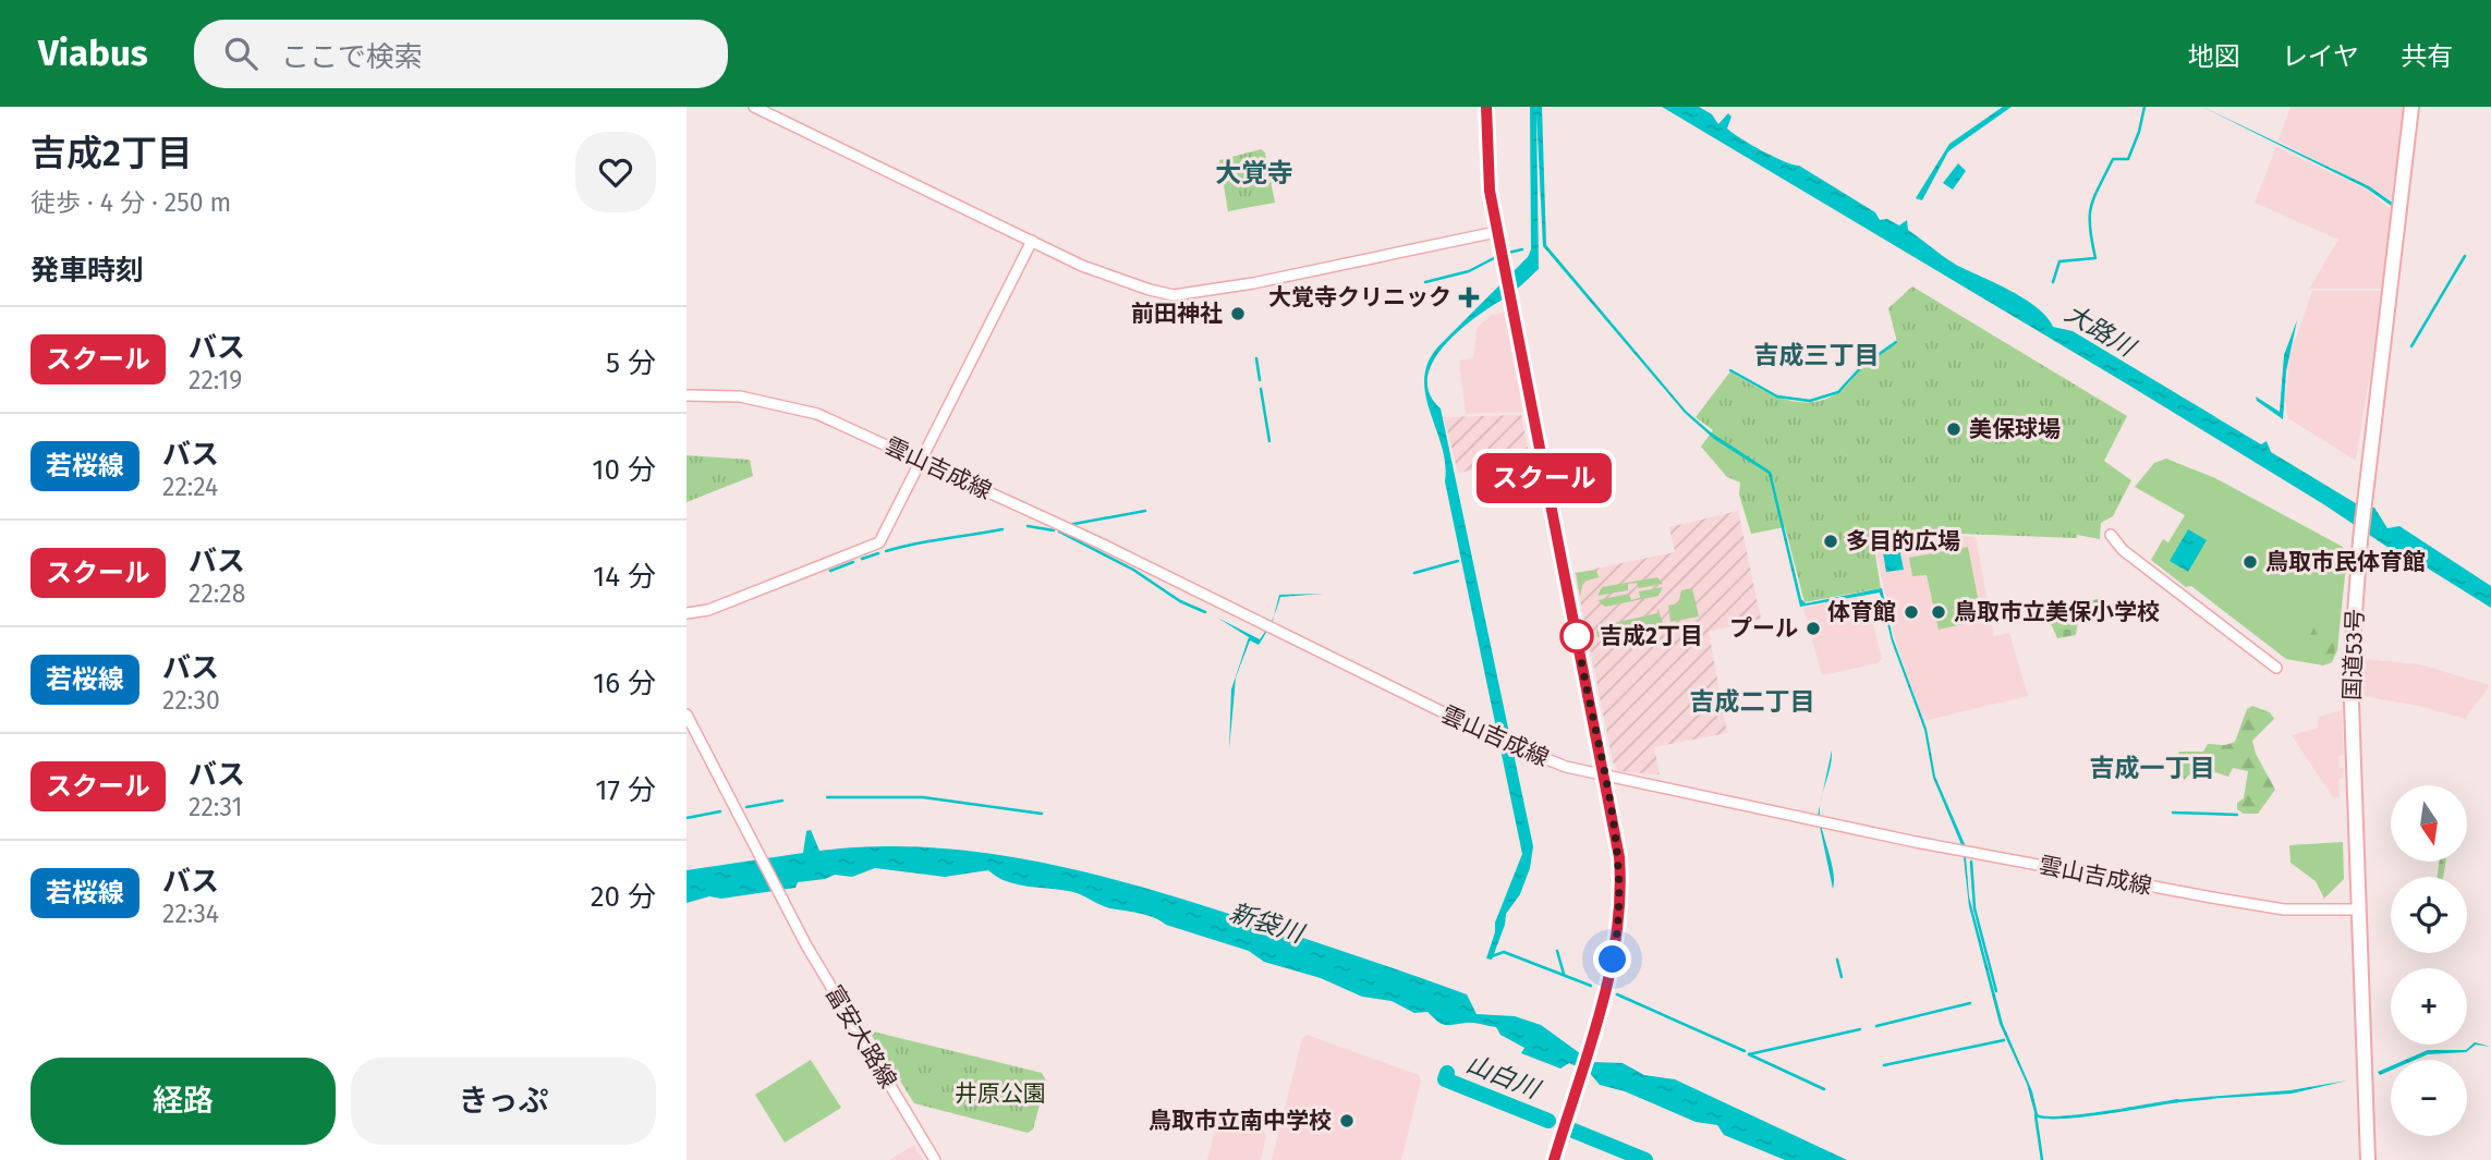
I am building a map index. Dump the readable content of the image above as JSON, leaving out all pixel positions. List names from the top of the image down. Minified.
{"streets":{"highway":["国道53号"],"street":["雲山吉成線","富安大路線"]},"crossings":[["雲山吉成線","国道53号"]],"districts":["大覚寺","吉成三丁目","吉成二丁目","吉成一丁目"],"water":["大路川","新袋川","山白川"],"parks":["井原公園"],"places":{"health":["大覚寺クリニック"],"other":["前田神社","美保球場","多目的広場","鳥取市民体育館","体育館","鳥取市立美保小学校","プール","吉成2丁目","鳥取市立南中学校"]},"lines":["bus line スクール"],"north":"bottom","page":{"header":"Viabus","search":"ここで検索","nav":["地図","レイヤ","共有"],"heading":[["吉成2丁目","徒歩 · 4 分 · 250 m"],"発車時刻"],"on_map":"スクール","list":[{"mark":"スクール","name":"バス","note":"22:19","value":"5 分"},{"mark":"若桜線","name":"バス","note":"22:24","value":"10 分"},{"mark":"スクール","name":"バス","note":"22:28","value":"14 分"},{"mark":"若桜線","name":"バス","note":"22:30","value":"16 分"},{"mark":"スクール","name":"バス","note":"22:31","value":"17 分"},{"mark":"若桜線","name":"バス","note":"22:34","value":"20 分"}],"map_buttons":["+","−"],"buttons":["経路","きっぷ"]}}
